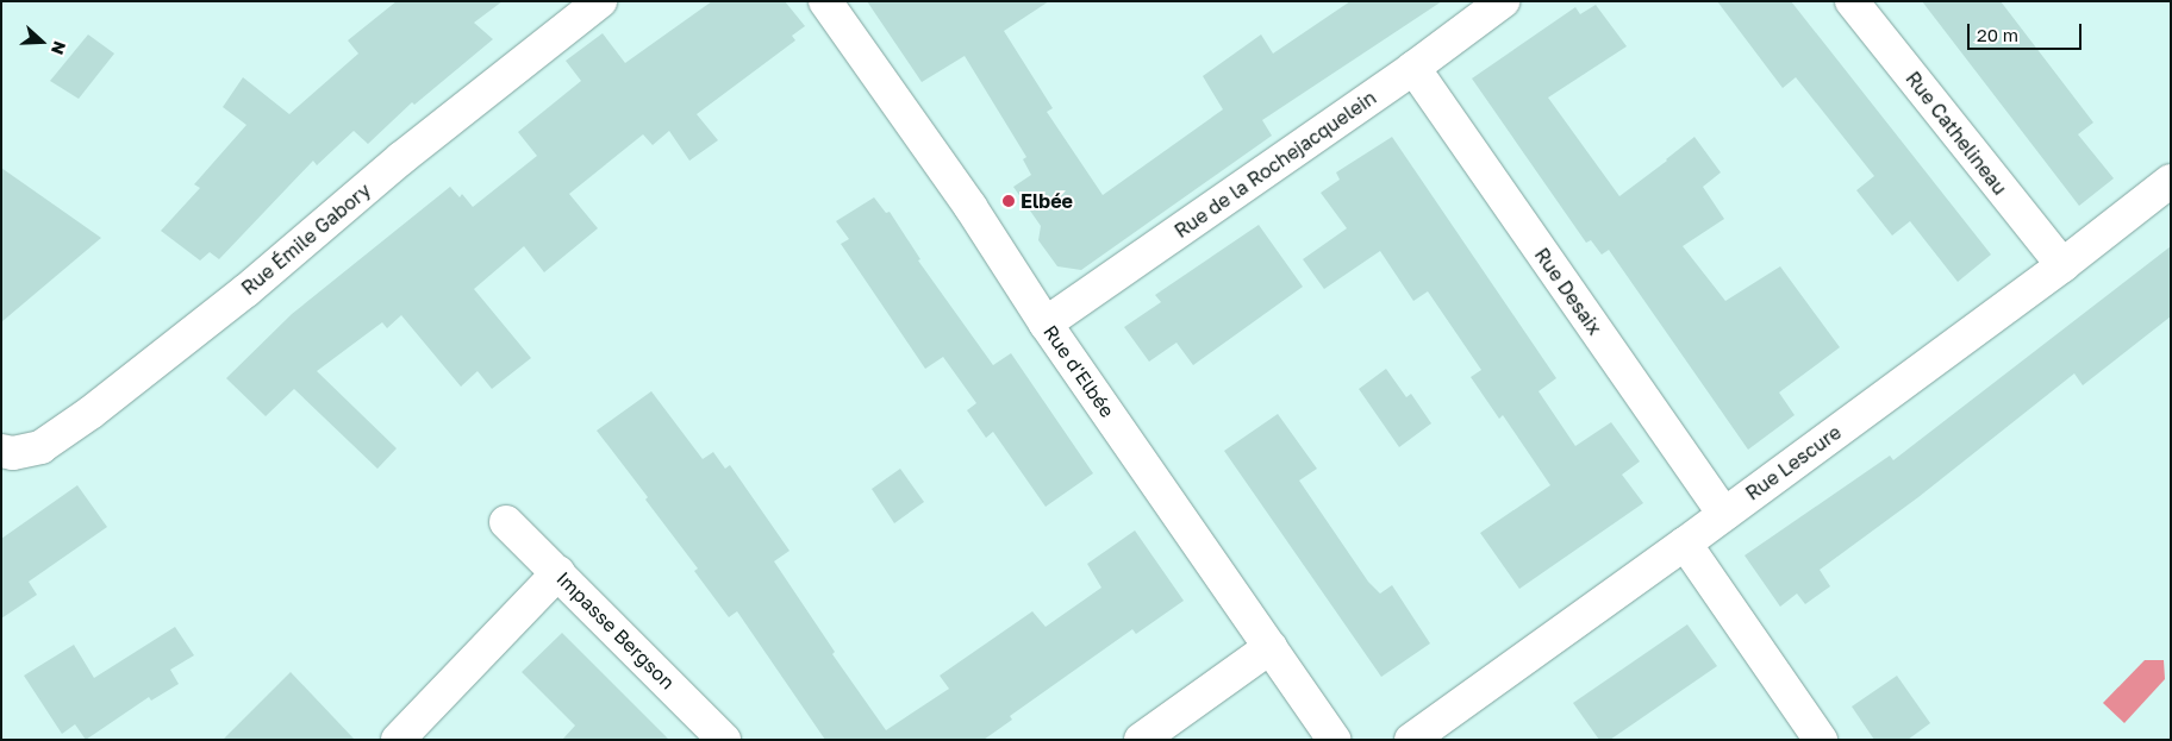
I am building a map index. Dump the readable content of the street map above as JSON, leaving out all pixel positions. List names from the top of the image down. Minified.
{"streets":{"street":["Rue Cathelineau","Rue de la Rochejacquelein","Rue Émile Gabory","Rue Desaix","Rue d'Elbée","Rue Lescure","Impasse Bergson"]},"crossings":[["Rue Cathelineau","Rue Lescure"],["Rue de la Rochejacquelein","Rue Desaix"],["Rue de la Rochejacquelein","Rue d'Elbée"],["Rue Desaix","Rue Lescure"]],"places":["Elbée"],"scale_bar":"20 m","north":"right"}
